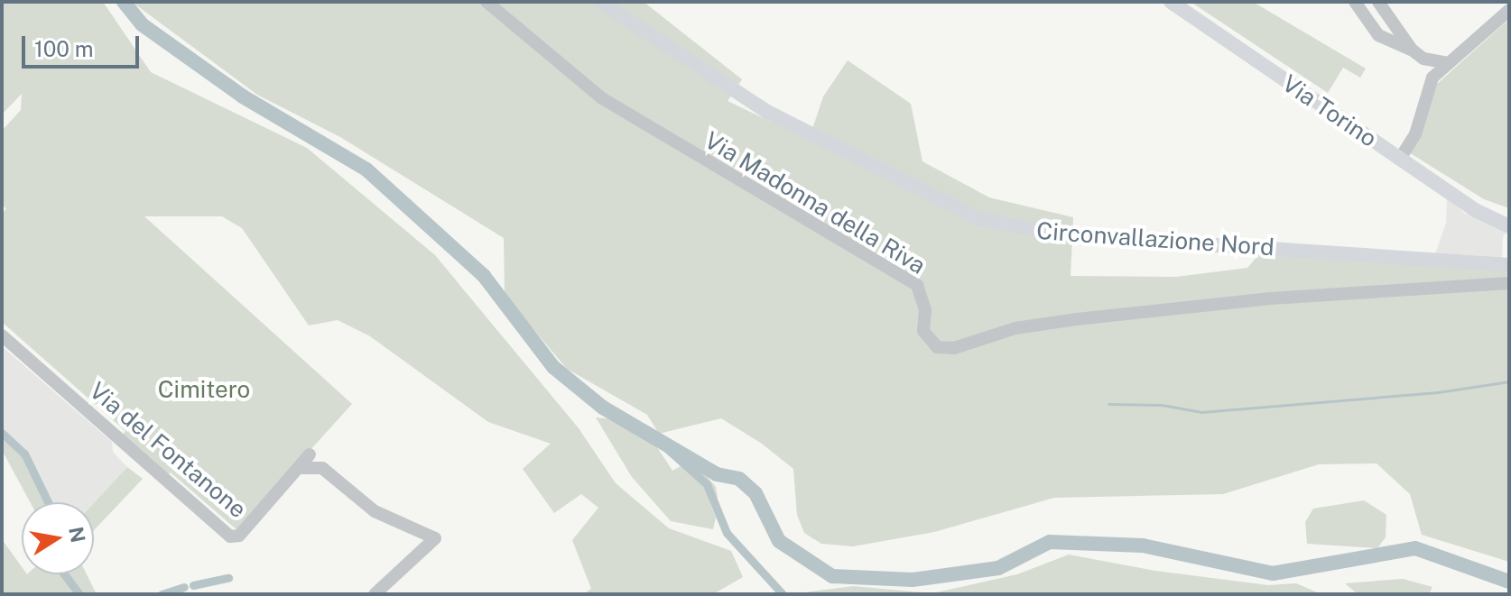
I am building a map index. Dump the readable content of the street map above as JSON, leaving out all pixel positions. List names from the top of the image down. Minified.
{"streets":{"main road":["Via Torino","Circonvallazione Nord"],"street":["Via Madonna della Riva","Via del Fontanone"]},"parks":["Cimitero"],"scale_bar":"100 m","north":"right"}
